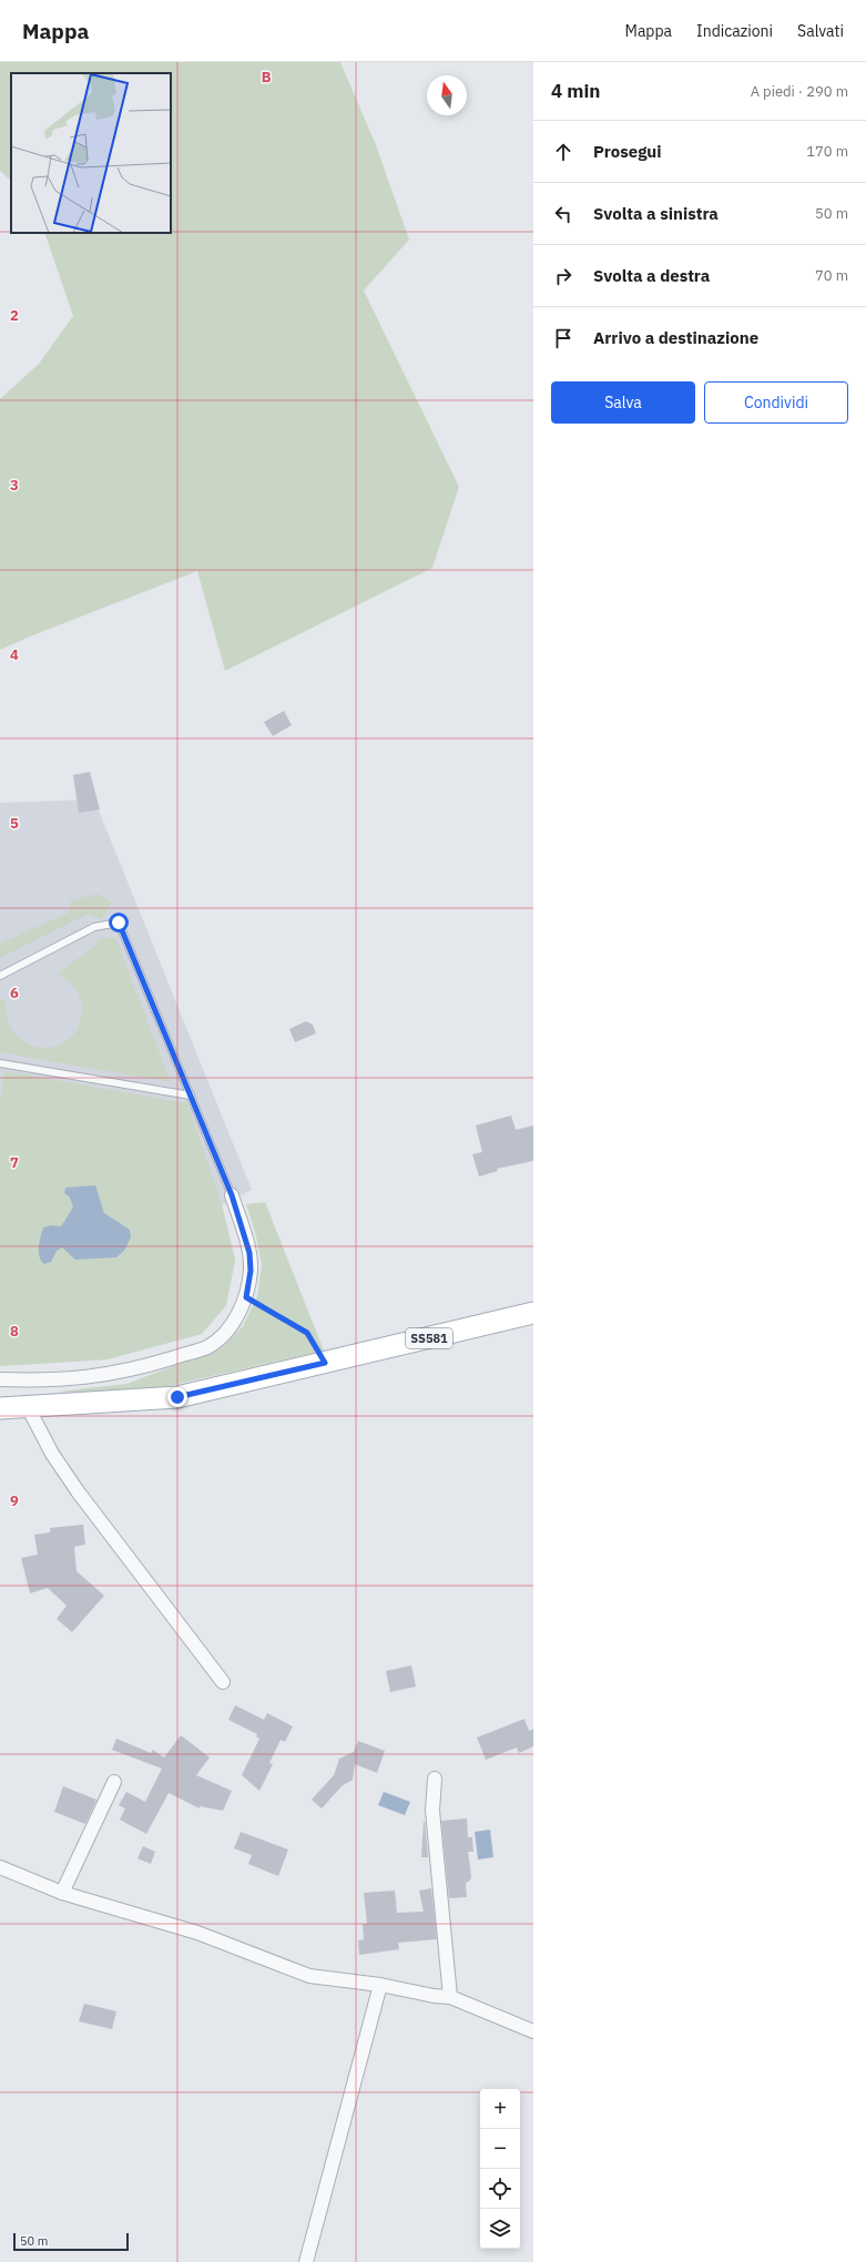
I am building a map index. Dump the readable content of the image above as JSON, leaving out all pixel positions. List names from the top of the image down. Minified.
{"streets":{"main road":["SS581"]},"scale_bar":"50 m","north":"top","page":{"header":"Mappa","nav":["Mappa","Indicazioni","Salvati"],"heading":["4 min","A piedi · 290 m"],"list":[["Prosegui","170 m"],["Svolta a sinistra","50 m"],["Svolta a destra","70 m"],"Arrivo a destinazione"],"buttons":["Salva","Condividi"],"map_buttons":["+","−"],"scale":"50 m"},"grid":{"columns":["B"],"rows":["2","3","4","5","6","7","8","9"]}}
